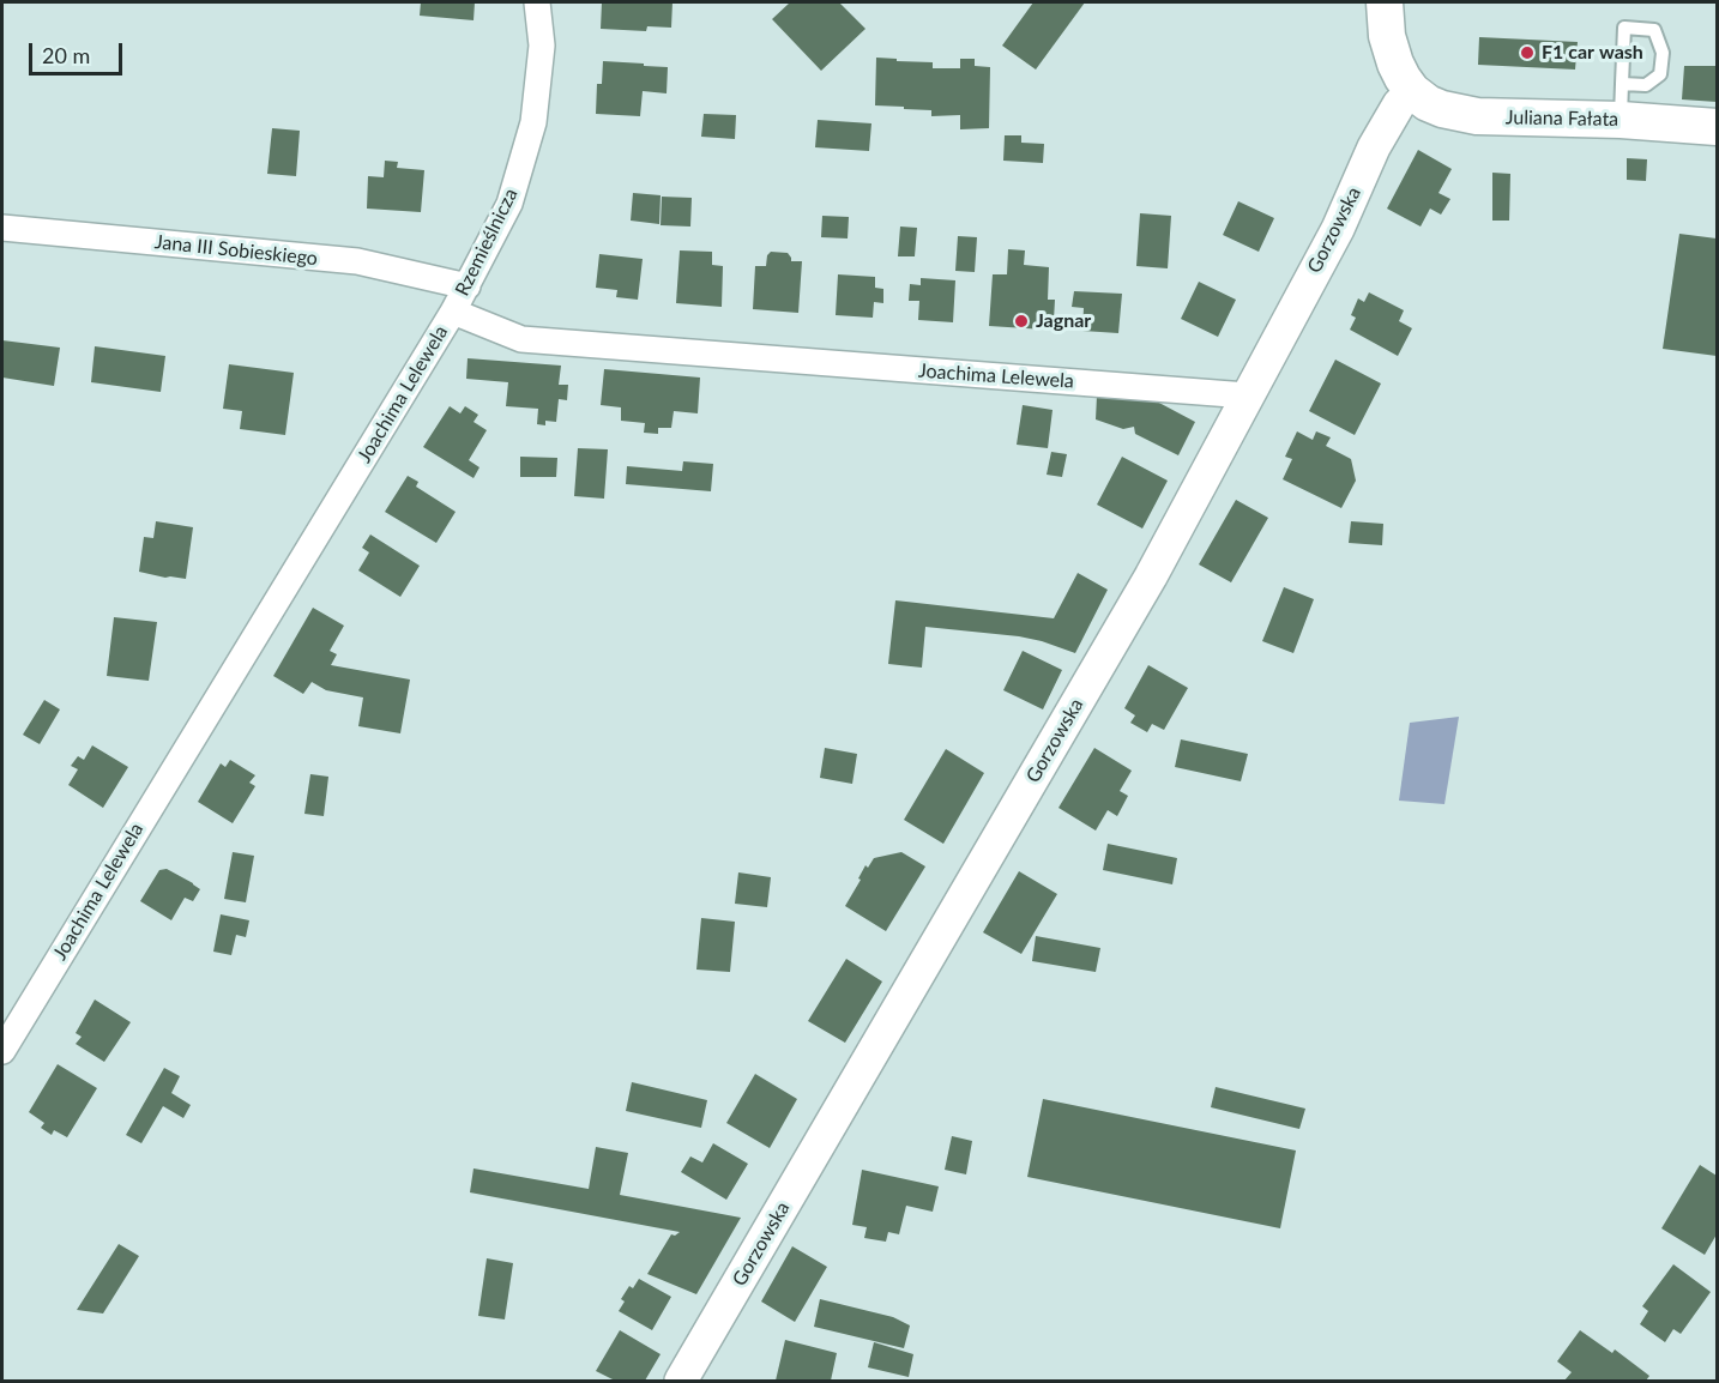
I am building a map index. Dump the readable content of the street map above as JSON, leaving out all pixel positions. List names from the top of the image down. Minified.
{"streets":{"main road":["Juliana Fałata"],"street":["Gorzowska","Rzemieślnicza","Jana III Sobieskiego","Joachima Lelewela"]},"crossings":[["Juliana Fałata","Gorzowska"],["Gorzowska","Joachima Lelewela"],["Rzemieślnicza","Jana III Sobieskiego"],["Rzemieślnicza","Joachima Lelewela"]],"places":["F1 car wash","Jagnar"],"scale_bar":"20 m"}
